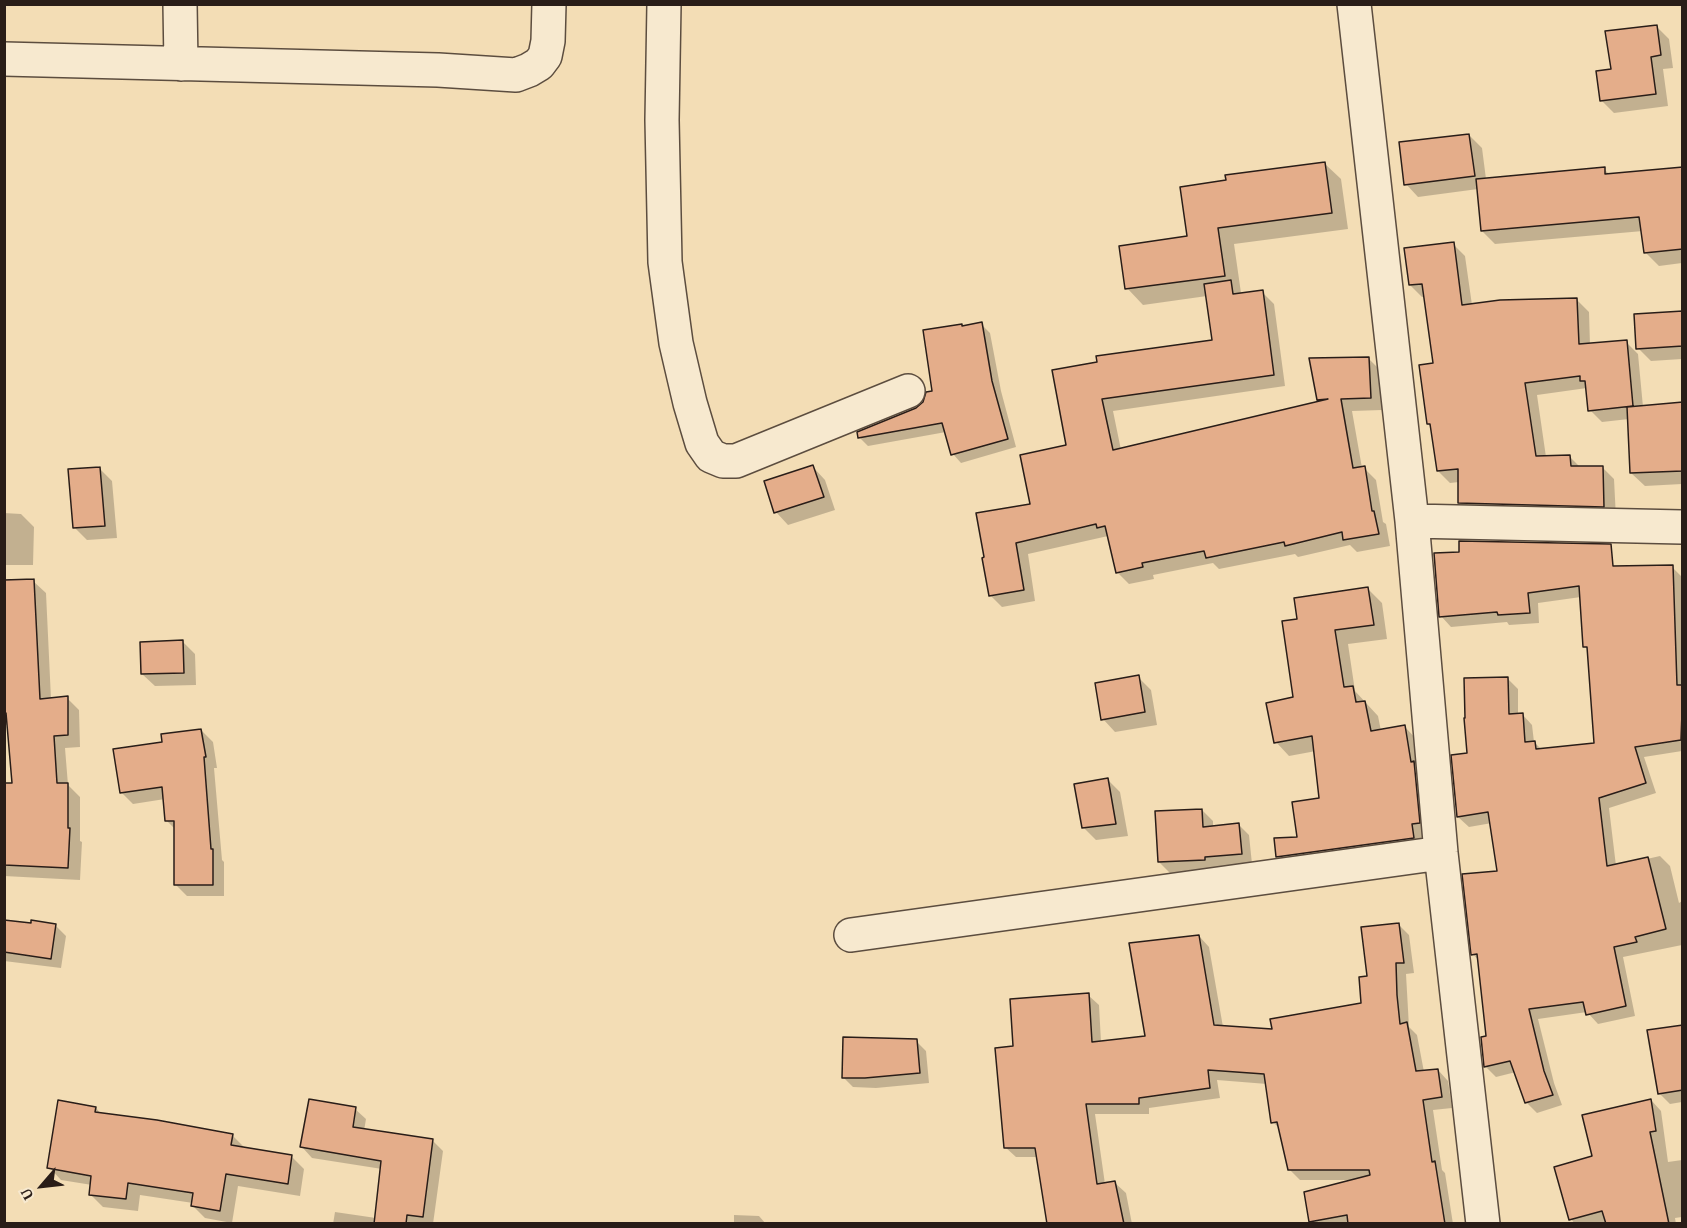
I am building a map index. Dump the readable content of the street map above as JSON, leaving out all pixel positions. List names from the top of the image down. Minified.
{"north":"bottom left"}
